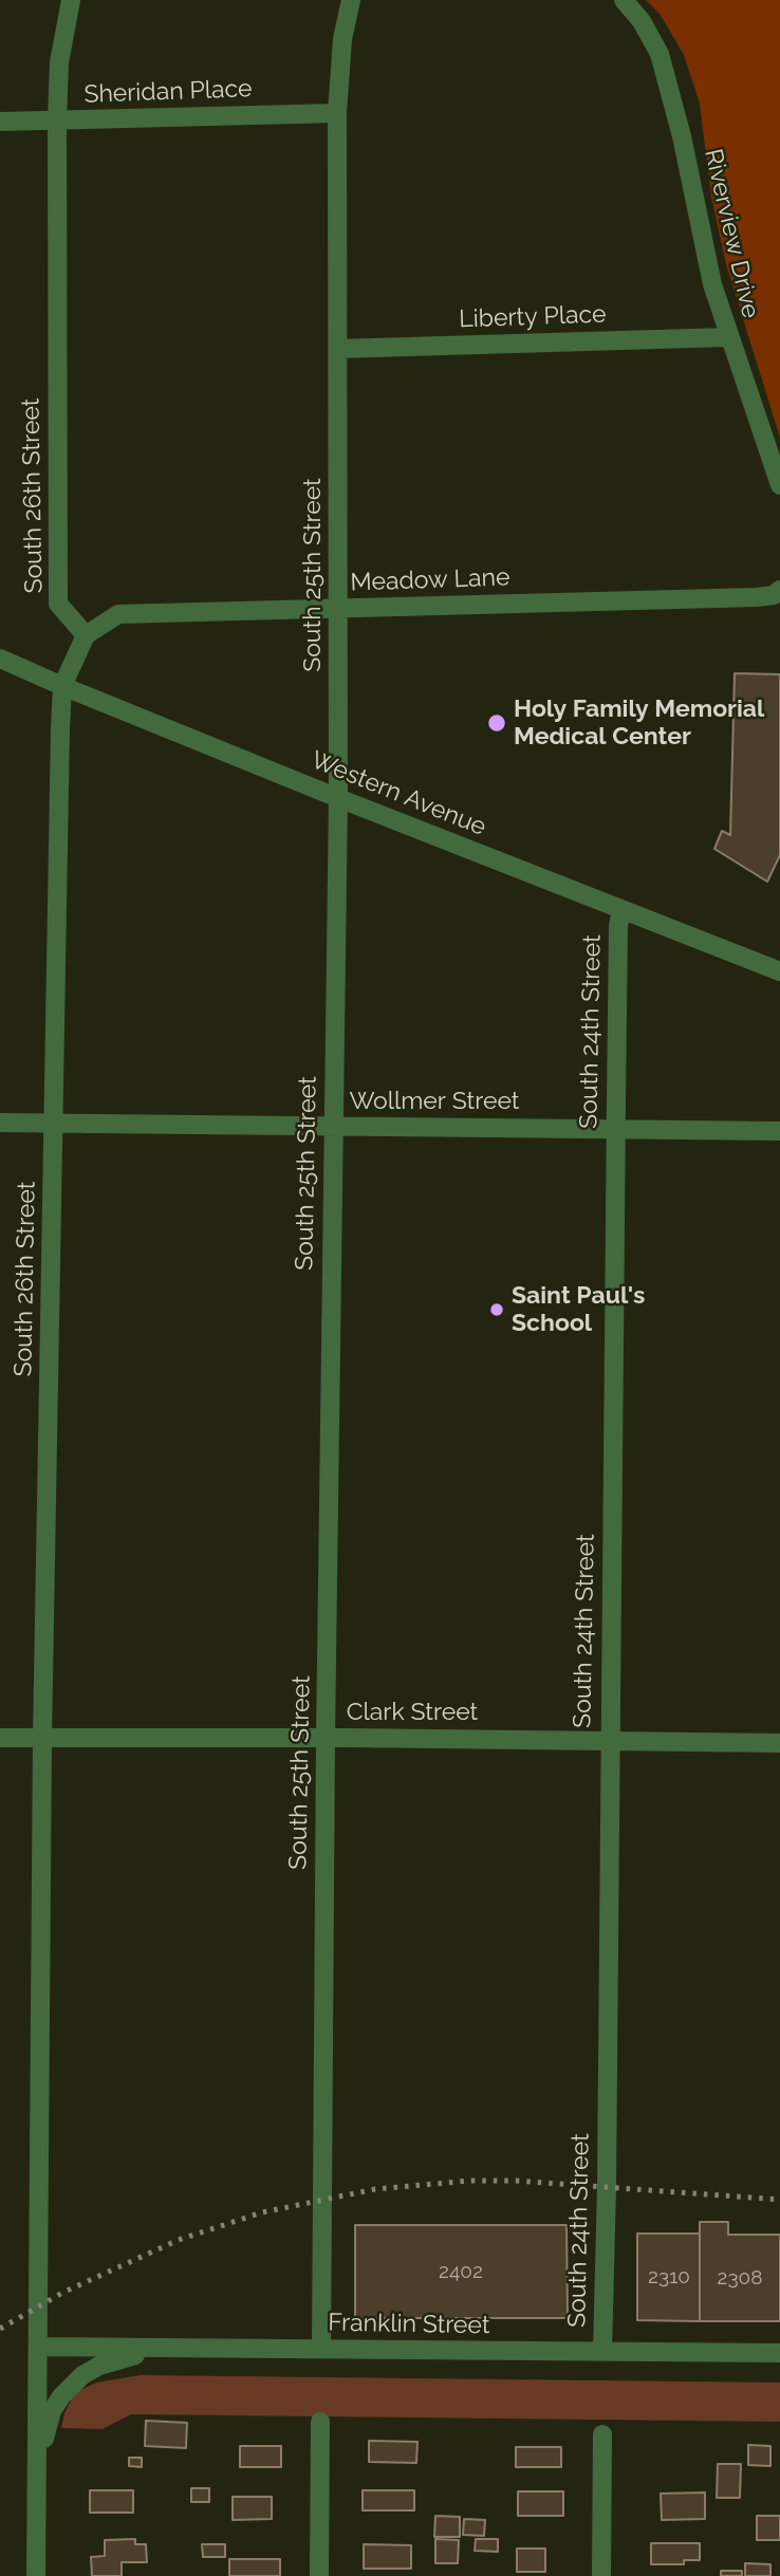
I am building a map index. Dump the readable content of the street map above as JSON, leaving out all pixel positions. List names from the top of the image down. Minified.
{"streets":{"street":["Sheridan Place","Riverview Drive","Liberty Place","South 26th Street","South 25th Street","Meadow Lane","Western Avenue","South 24th Street","Wollmer Street","Clark Street","Franklin Street"]},"crossings":[["Sheridan Place","South 26th Street"],["Sheridan Place","South 25th Street"],["Riverview Drive","Liberty Place"],["Liberty Place","South 25th Street"],["South 26th Street","Meadow Lane"],["South 26th Street","Western Avenue"],["South 26th Street","Wollmer Street"],["South 26th Street","Clark Street"],["South 26th Street","Franklin Street"],["South 25th Street","Meadow Lane"],["South 25th Street","Western Avenue"],["South 25th Street","Wollmer Street"],["South 25th Street","Clark Street"],["South 25th Street","Franklin Street"],["Western Avenue","South 24th Street"],["South 24th Street","Wollmer Street"],["South 24th Street","Clark Street"],["South 24th Street","Franklin Street"]],"places":["Holy Family Memorial Medical Center","Saint Paul's School"],"house_numbers":["2402","2310","2308"]}
